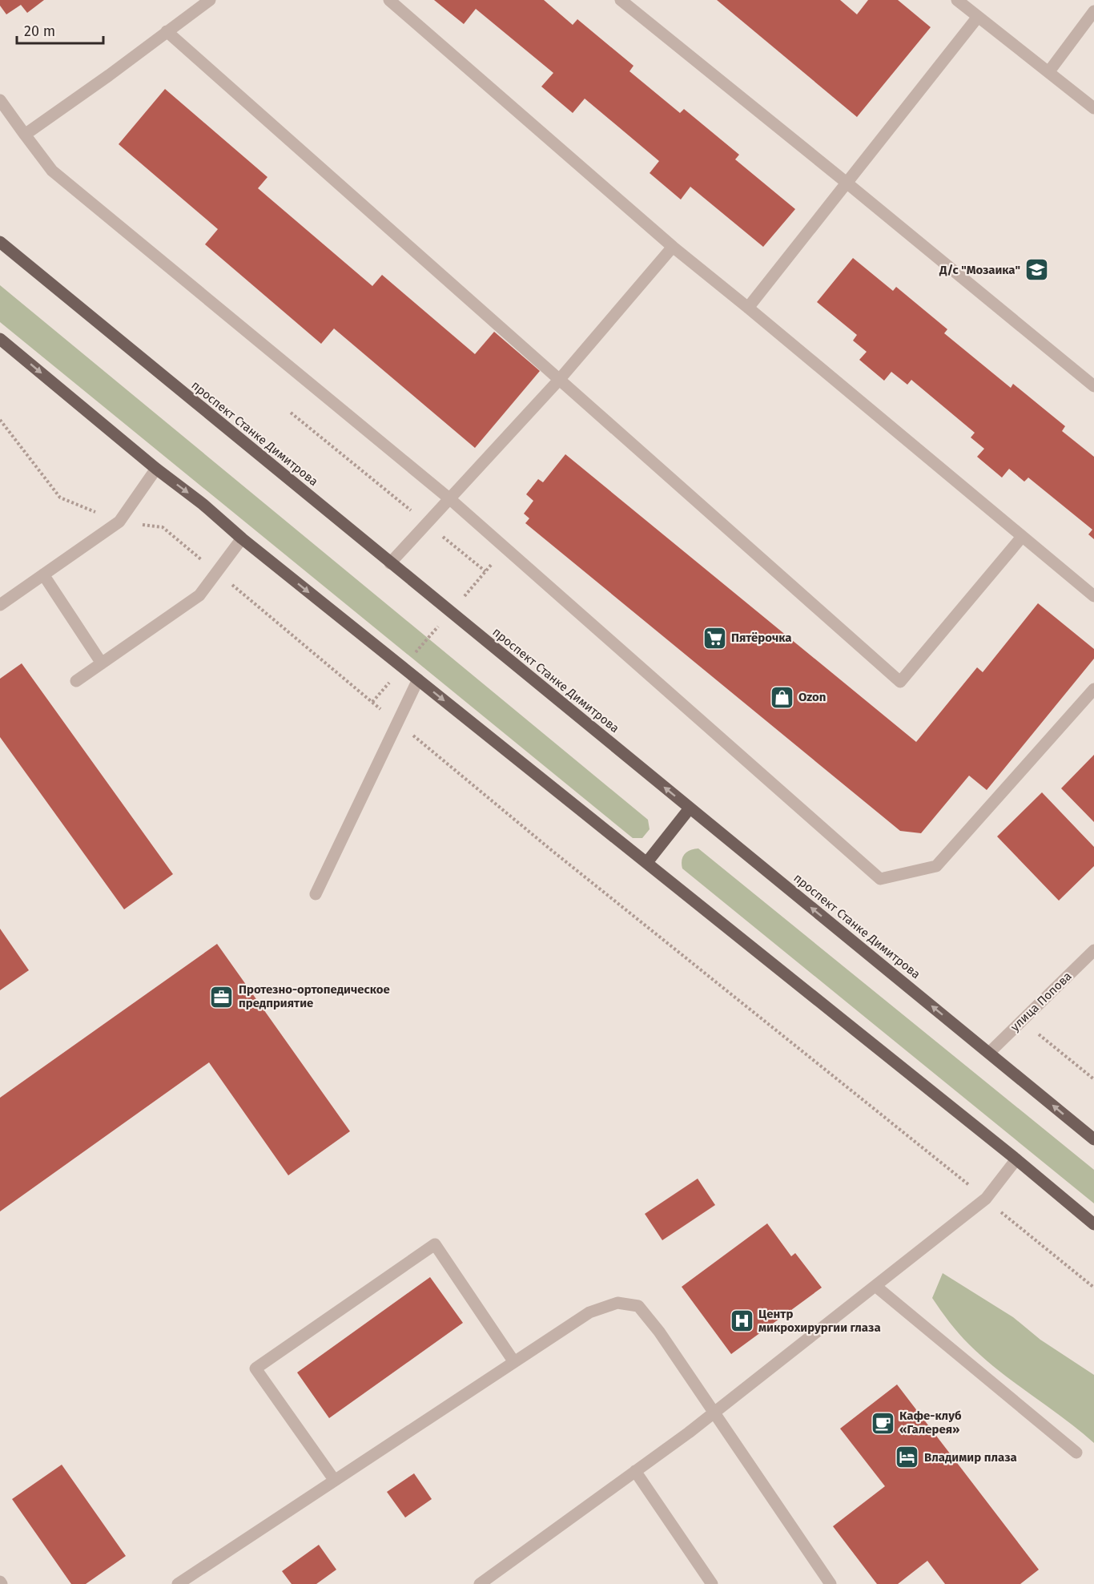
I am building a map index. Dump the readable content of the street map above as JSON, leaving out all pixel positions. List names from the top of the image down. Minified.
{"streets":{"main road":["проспект Станке Димитрова"],"street":["улица Попова"]},"crossings":[["проспект Станке Димитрова","улица Попова"]],"places":{"school or university":["Д/с \"Мозаика\""],"supermarket":["Пятёрочка"],"shop":["Ozon"],"office":["Протезно-ортопедическое предприятие"],"hospital":["Центр микрохирургии глаза"],"cafe":["Кафе-клуб «Галерея»"],"hotel":["Владимир плаза"]},"scale_bar":"20 m"}
